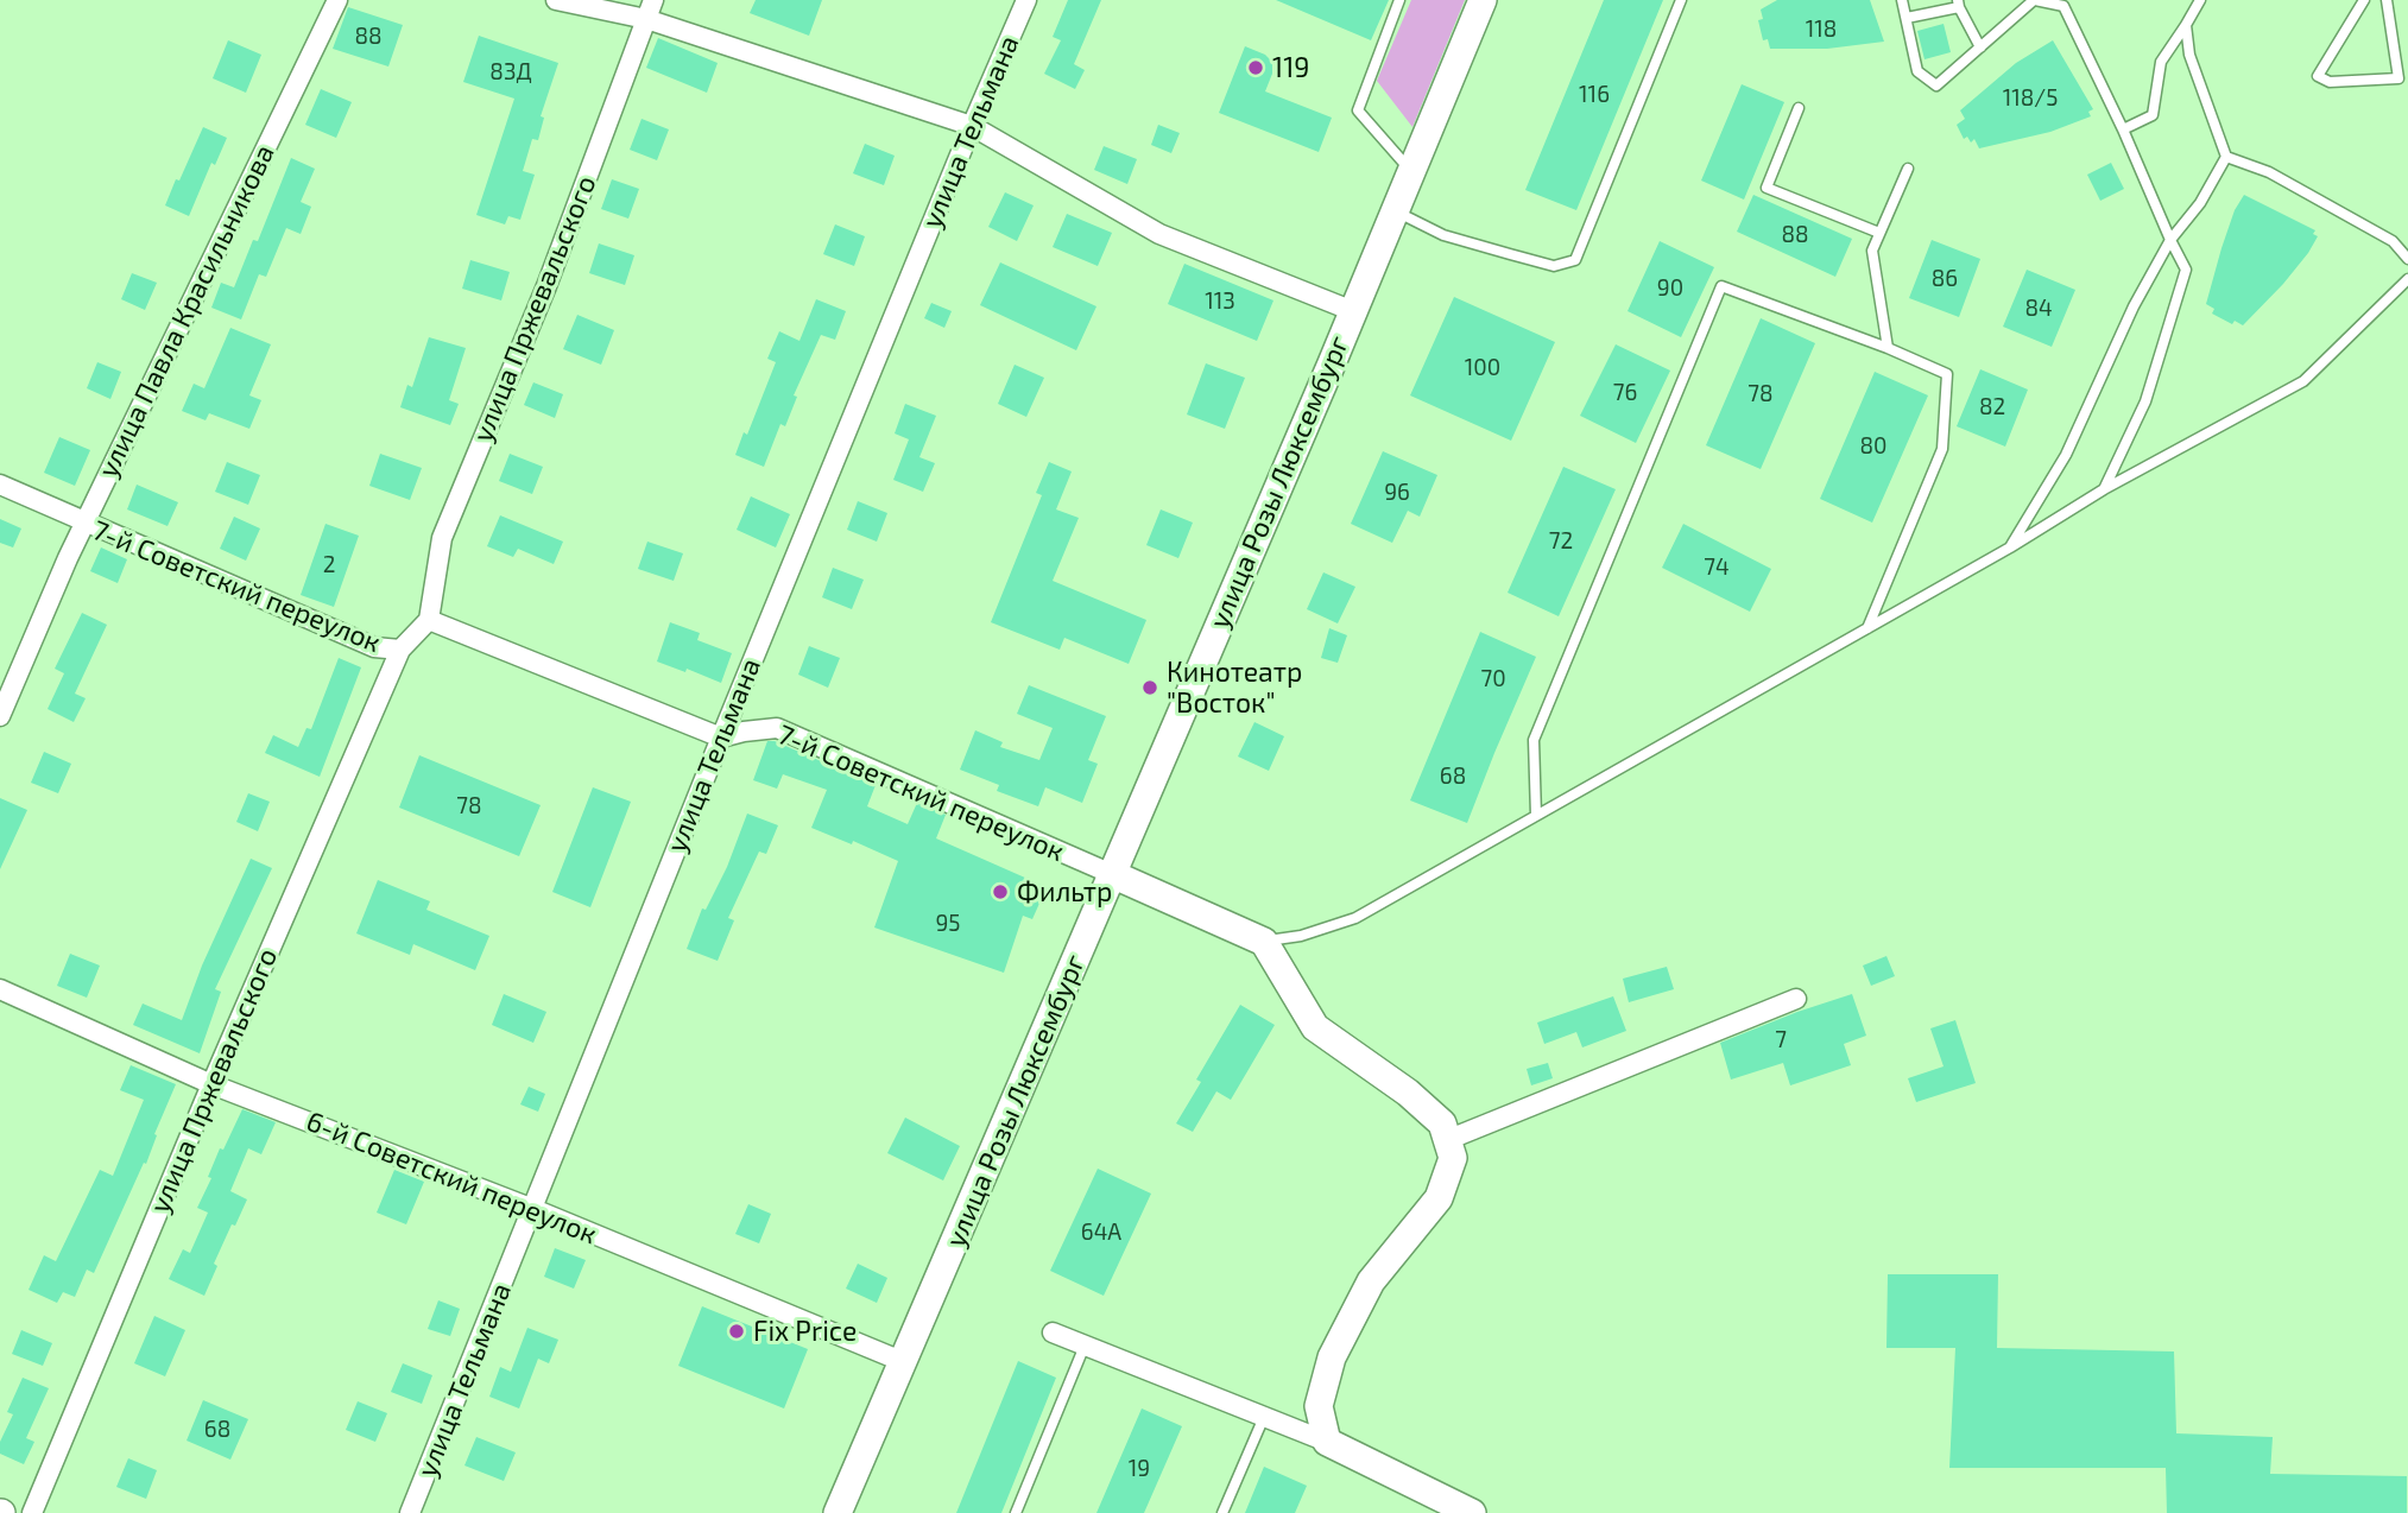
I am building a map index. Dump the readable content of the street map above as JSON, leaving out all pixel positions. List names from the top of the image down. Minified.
{"streets":{"main road":["улица Розы Люксембург"],"street":["улица Тельмана","улица Пржевальского","улица Павла Красильникова","7-й Советский переулок","6-й Советский переулок"]},"crossings":[["улица Тельмана","7-й Советский переулок"],["улица Тельмана","6-й Советский переулок"],["улица Пржевальского","7-й Советский переулок"],["улица Пржевальского","6-й Советский переулок"],["улица Павла Красильникова","7-й Советский переулок"],["улица Розы Люксембург","7-й Советский переулок"],["улица Розы Люксембург","6-й Советский переулок"]],"places":["119","Кинотеатр \"Восток\"","Фильтр","Fix Price"],"house_numbers":["118","88","83Д","116","118/5","88","86","90","113","84","100","76","78","82","80","96","72","2","74","70","68","78","95","7","64А","68","19"]}
